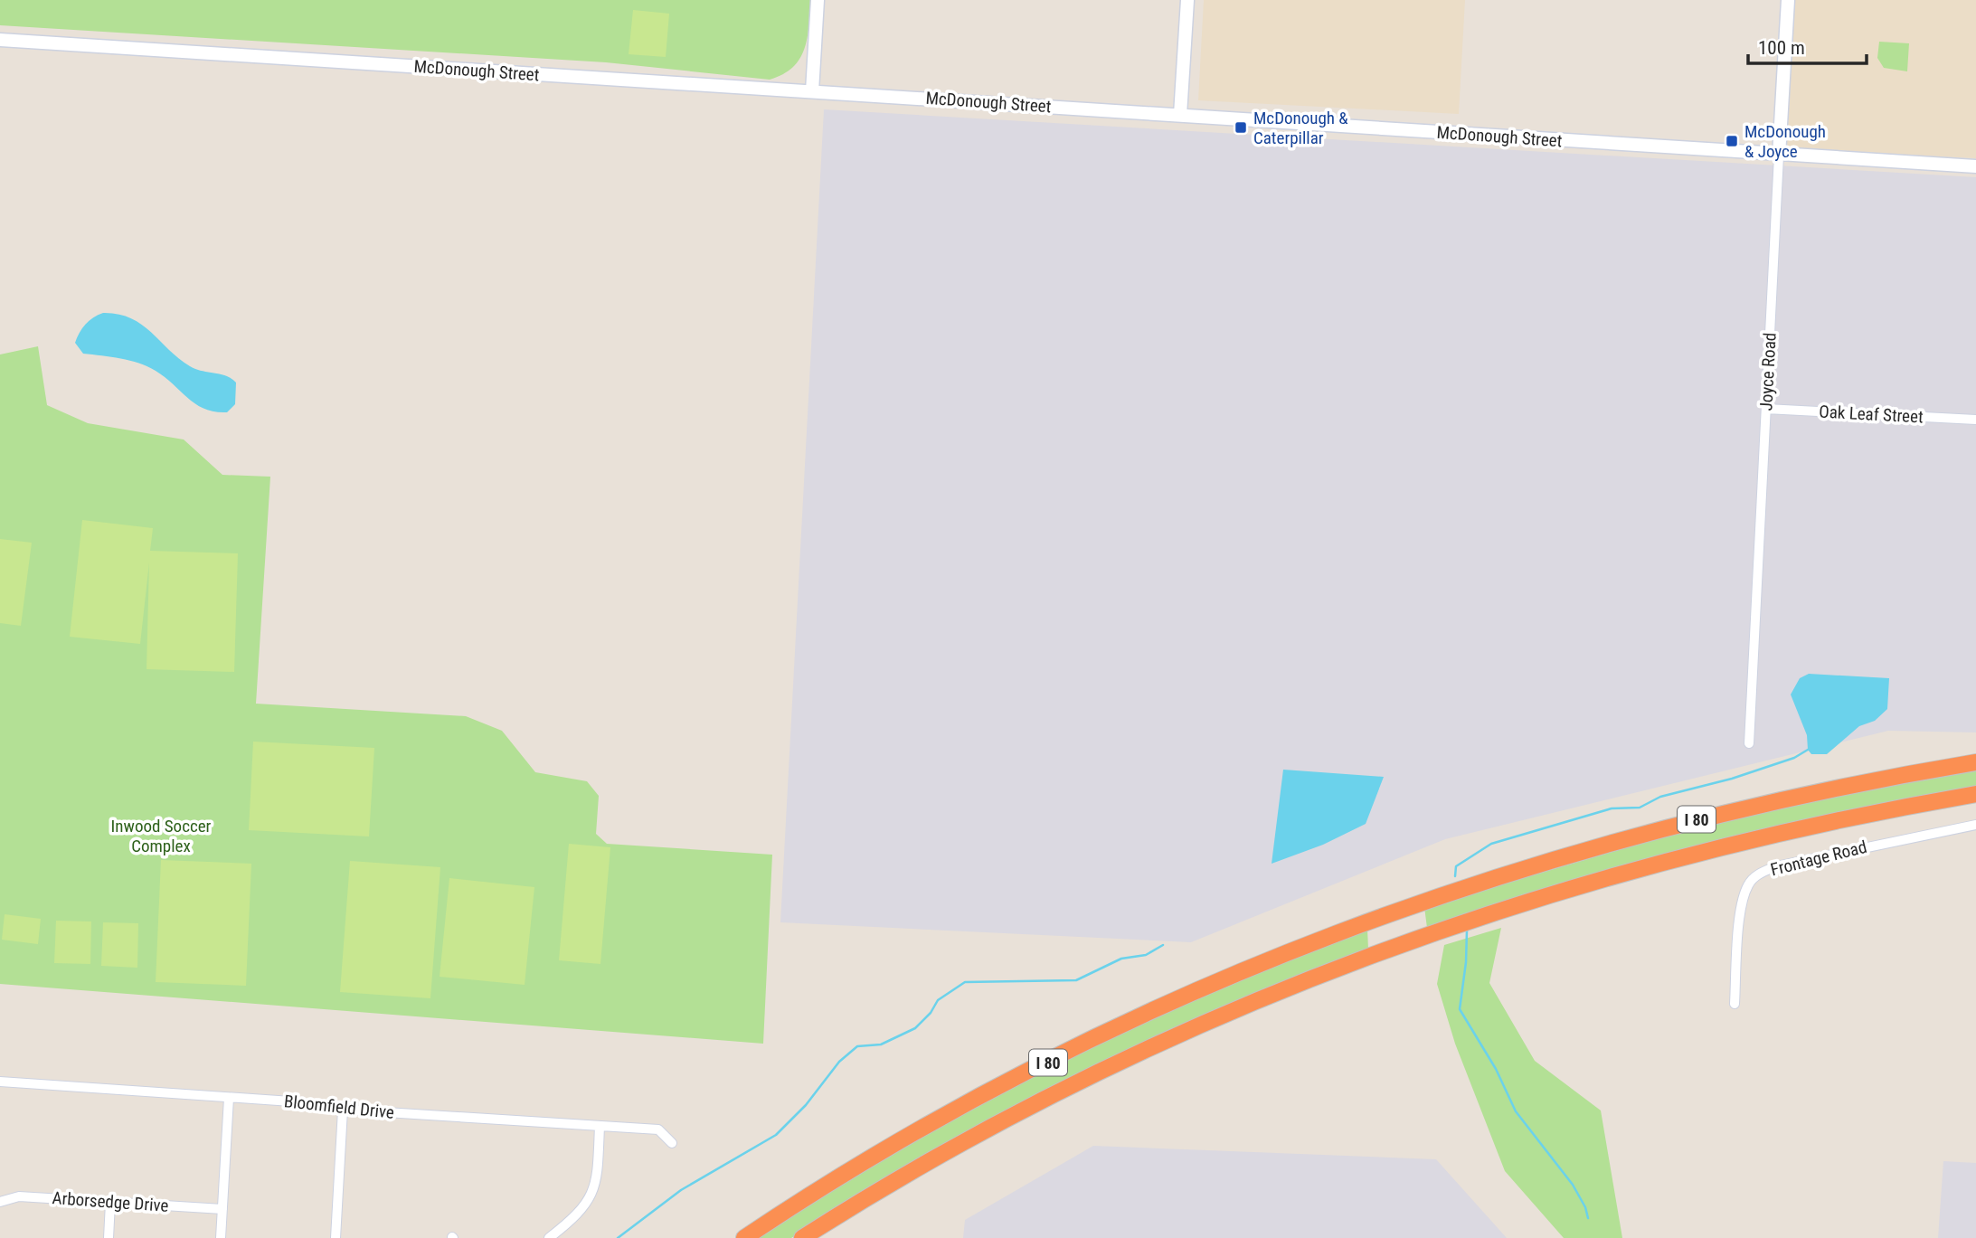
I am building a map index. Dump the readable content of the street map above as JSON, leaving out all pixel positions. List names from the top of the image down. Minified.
{"streets":{"highway":["I 80"],"street":["McDonough Street","Joyce Road","Oak Leaf Street","Frontage Road","Bloomfield Drive","Arborsedge Drive"]},"crossings":[["McDonough Street","Joyce Road"],["Joyce Road","Oak Leaf Street"]],"parks":["Inwood Soccer Complex"],"places":{"transit":["McDonough & Caterpillar","McDonough & Joyce"]},"scale_bar":"100 m"}
